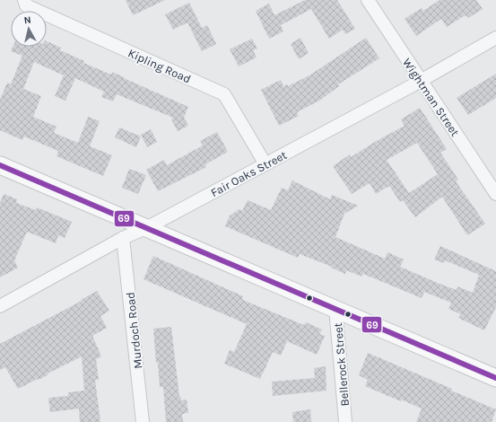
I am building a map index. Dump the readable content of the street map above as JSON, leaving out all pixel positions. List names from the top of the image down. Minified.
{"streets":{"street":["Kipling Road","Wightman Street","Fair Oaks Street","Murdoch Road","Bellerock Street"]},"crossings":[["Kipling Road","Fair Oaks Street"],["Wightman Street","Fair Oaks Street"],["Fair Oaks Street","Murdoch Road"]],"lines":["transit line 69"],"north":"top"}
